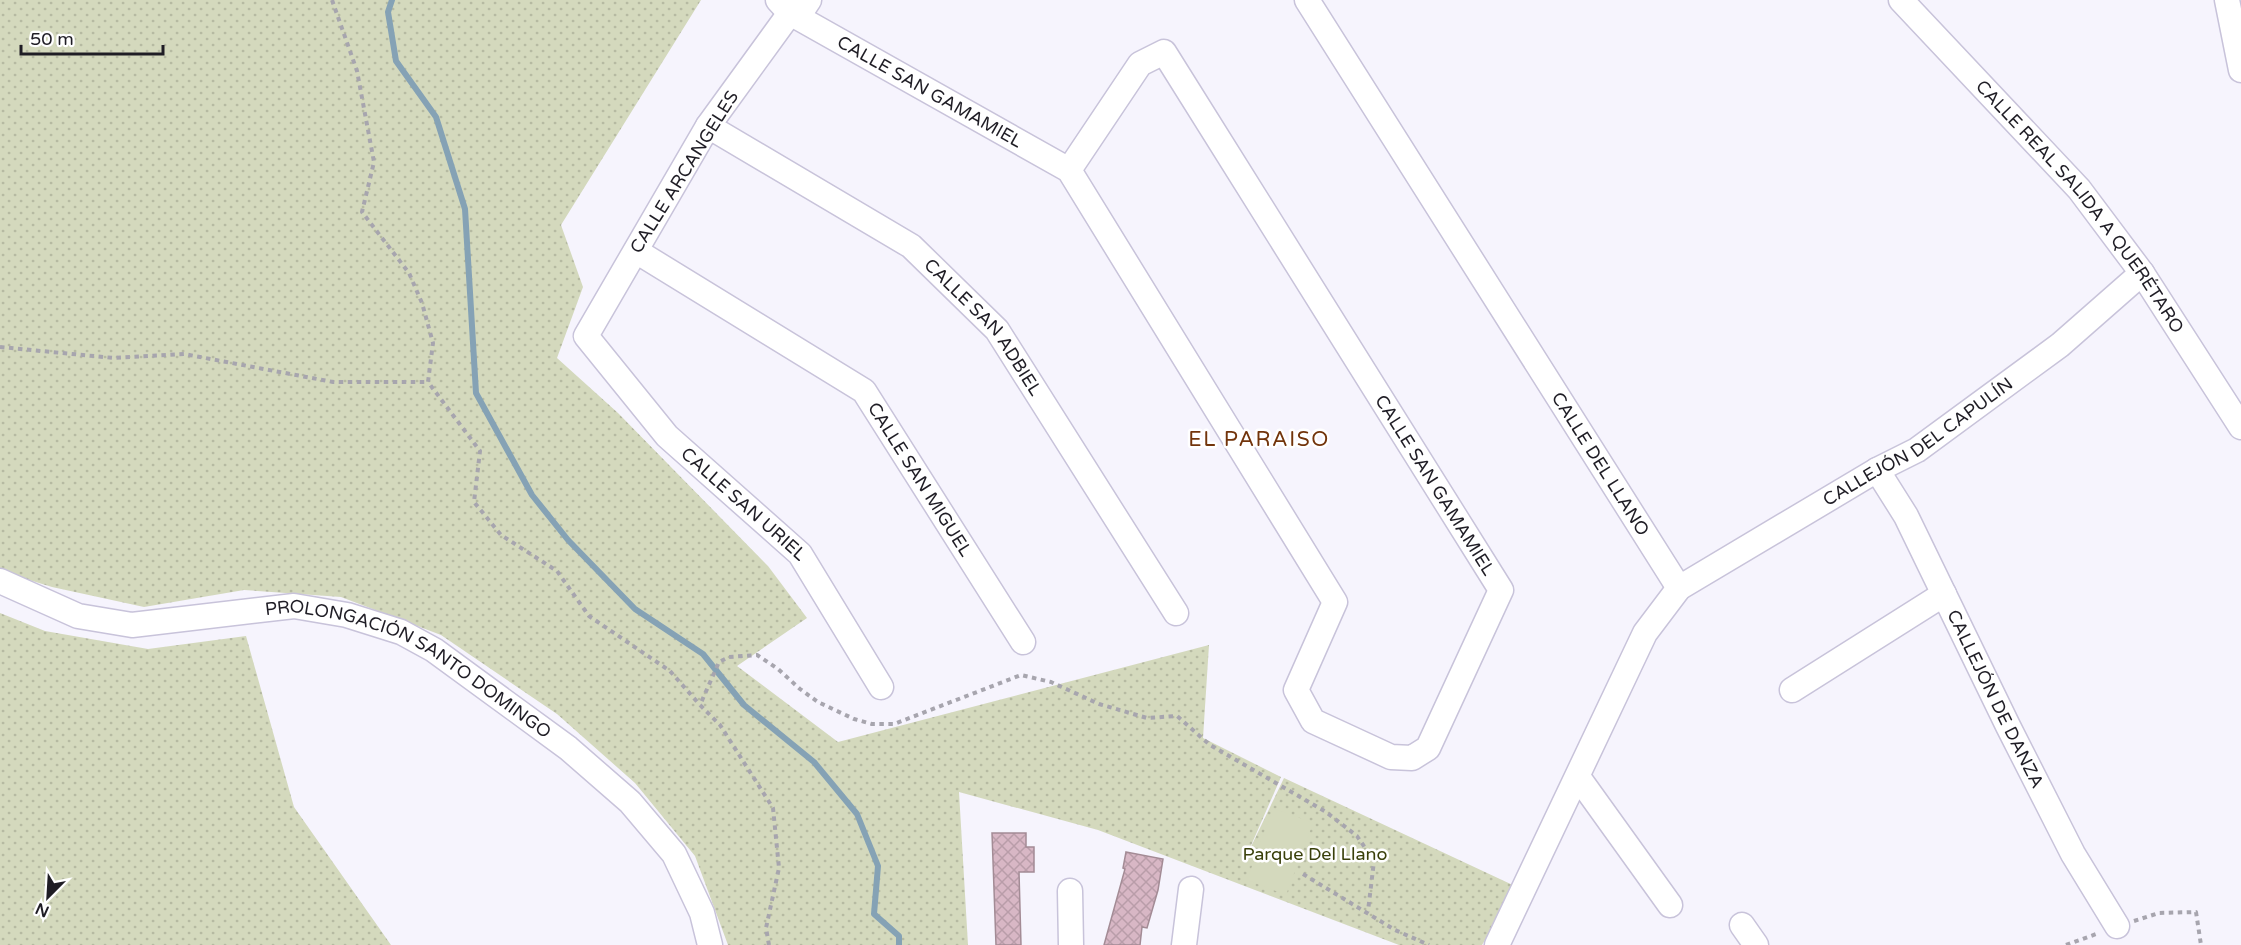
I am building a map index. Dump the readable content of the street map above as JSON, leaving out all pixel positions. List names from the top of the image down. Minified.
{"streets":{"street":["CALLE SAN GAMAMIEL","CALLE ARCANGELES","CALLE REAL SALIDA A QUERÉTARO","CALLE SAN ADBIEL","CALLEJÓN DEL CAPULÍN","CALLE DEL LLANO","CALLE SAN MIGUEL","CALLE SAN URIEL","PROLONGACIÓN SANTO DOMINGO","CALLEJÓN DE DANZA"]},"crossings":[["CALLE SAN GAMAMIEL","CALLE ARCANGELES"],["CALLE ARCANGELES","CALLE SAN ADBIEL"],["CALLE ARCANGELES","CALLE SAN MIGUEL"],["CALLE ARCANGELES","CALLE SAN URIEL"],["CALLE REAL SALIDA A QUERÉTARO","CALLEJÓN DEL CAPULÍN"],["CALLEJÓN DEL CAPULÍN","CALLE DEL LLANO"],["CALLEJÓN DEL CAPULÍN","CALLEJÓN DE DANZA"]],"districts":["EL PARAISO"],"parks":["Parque Del Llano"],"scale_bar":"50 m","north":"bottom left"}
